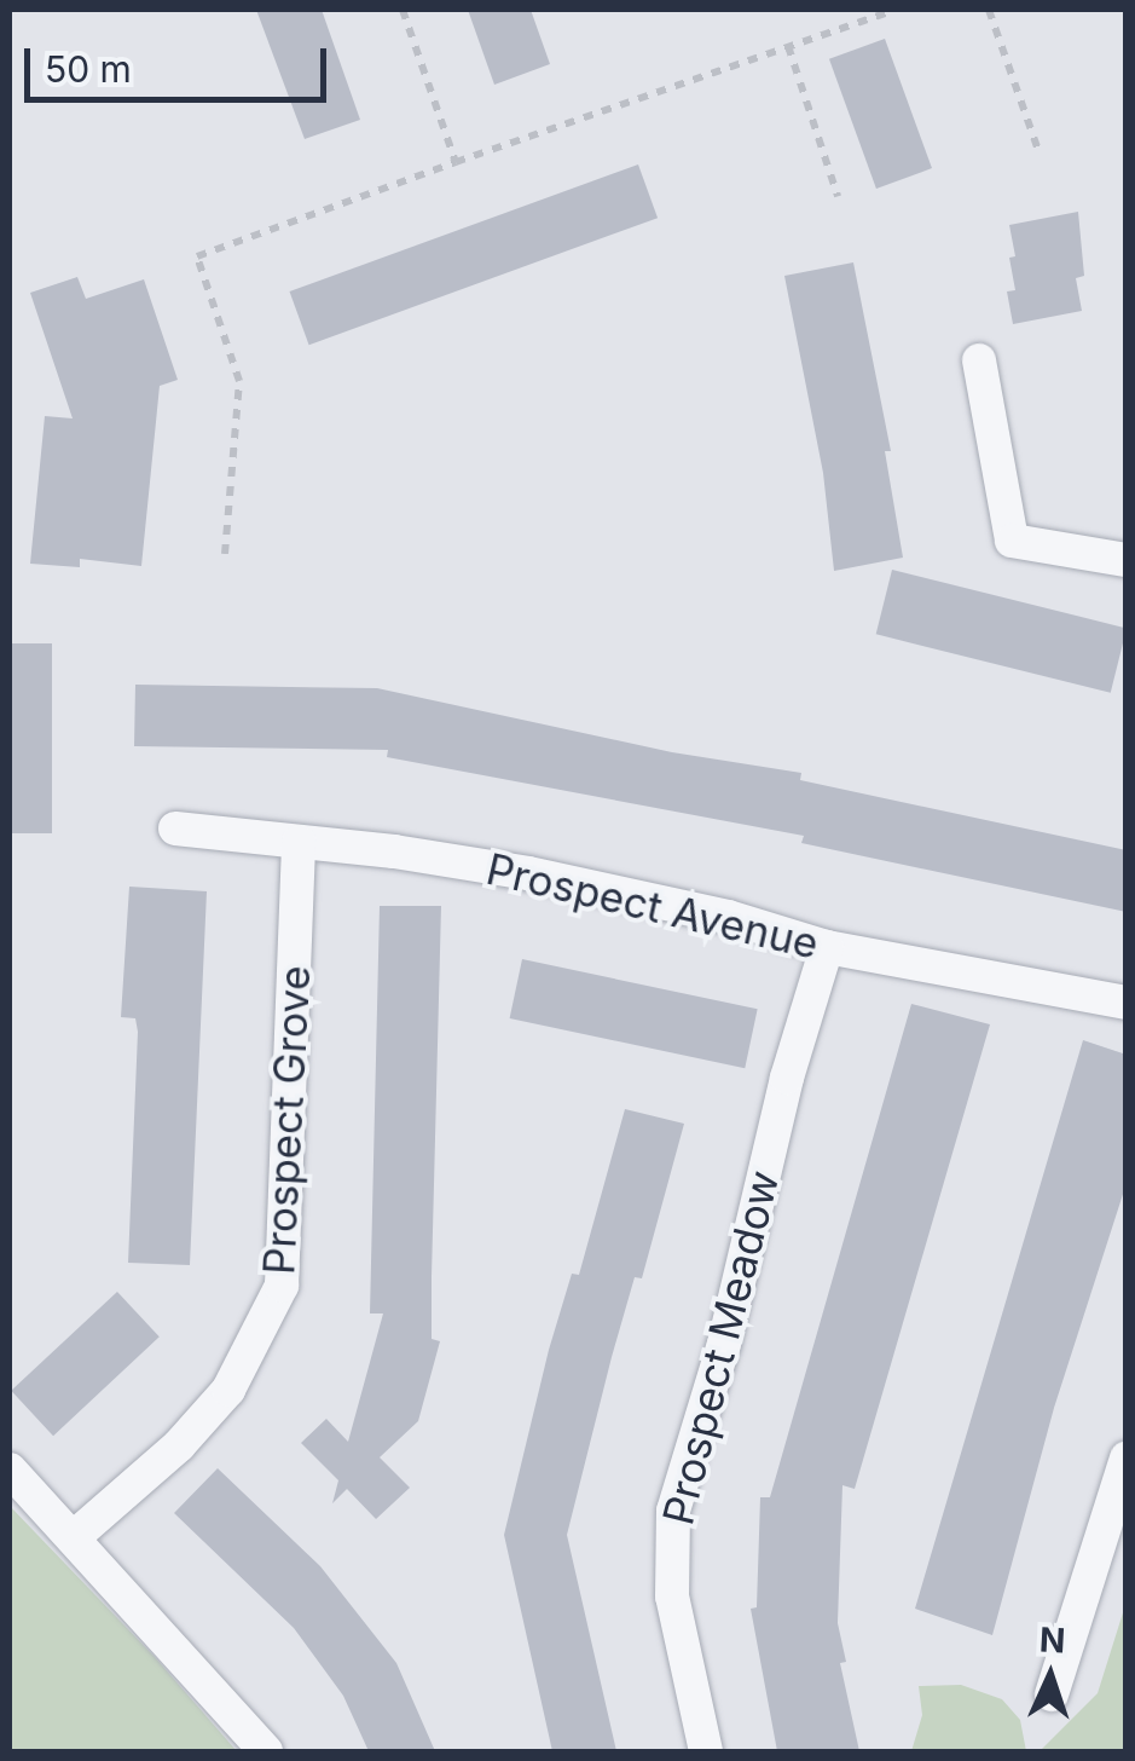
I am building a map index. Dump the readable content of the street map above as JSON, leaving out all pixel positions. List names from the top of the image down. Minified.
{"streets":{"street":["Prospect Avenue","Prospect Grove","Prospect Meadow"]},"crossings":[["Prospect Avenue","Prospect Grove"],["Prospect Avenue","Prospect Meadow"]],"scale_bar":"50 m","north":"top"}
